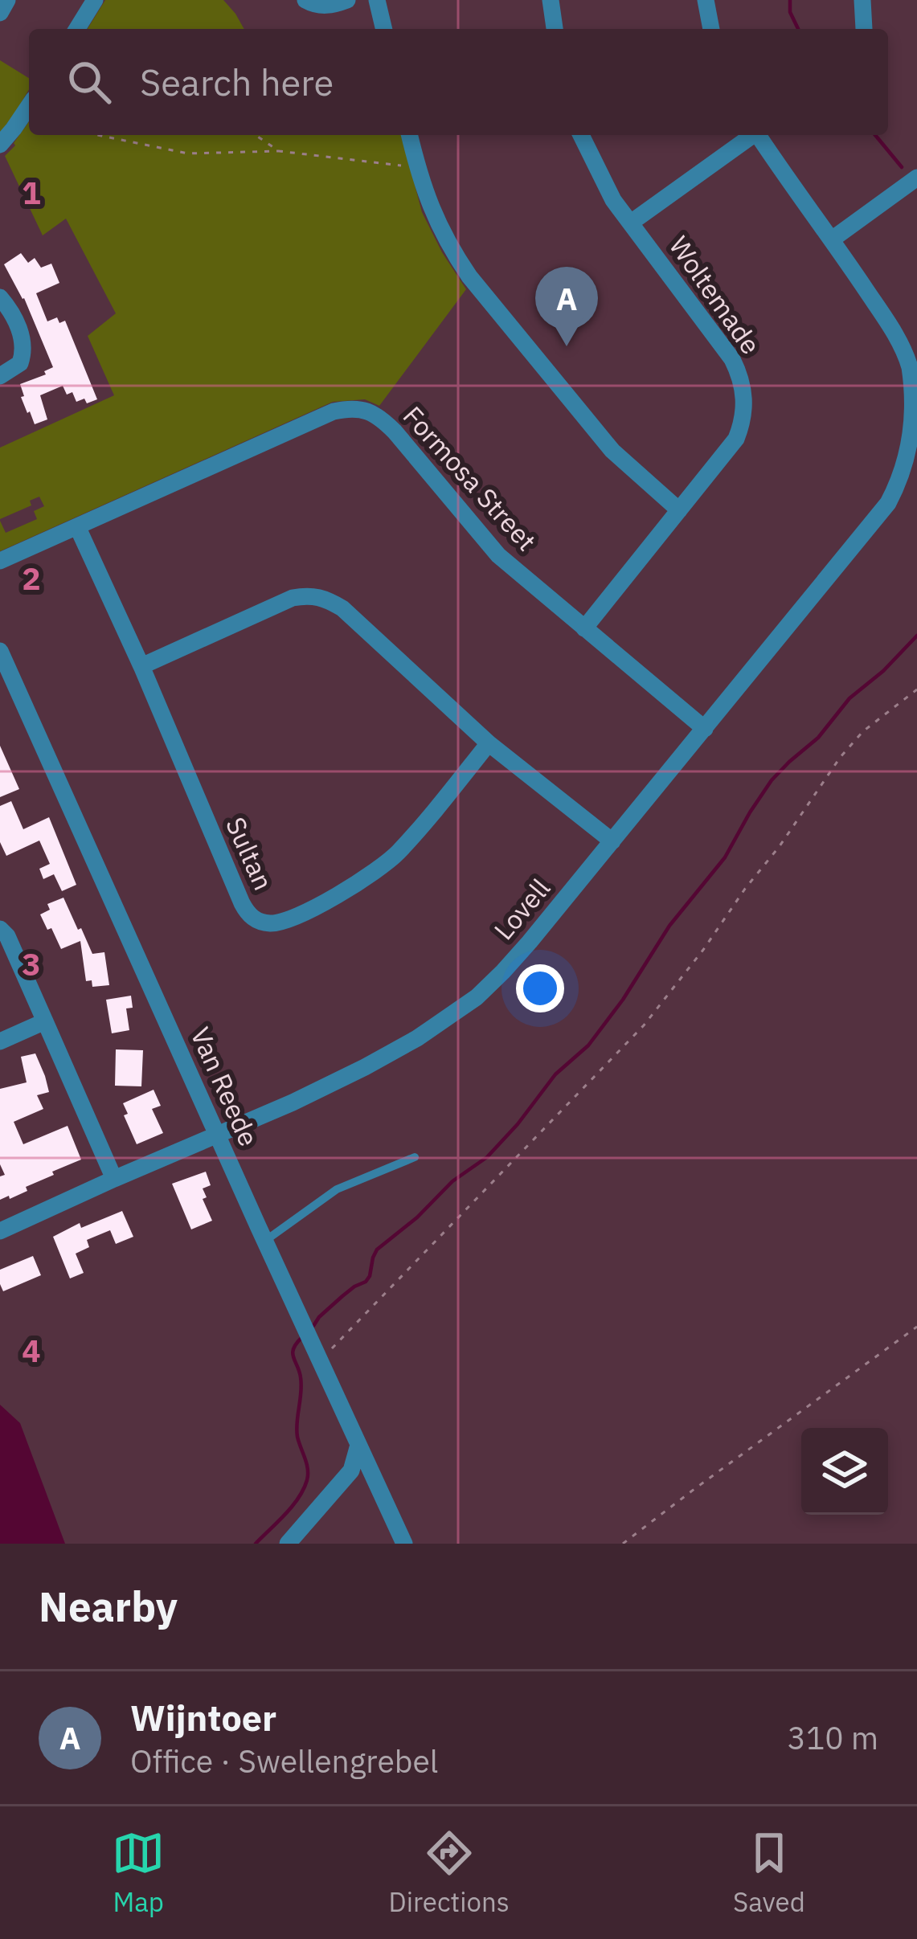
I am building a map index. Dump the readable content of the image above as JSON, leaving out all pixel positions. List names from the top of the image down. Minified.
{"streets":{"street":["Woltemade","Formosa Street","Sultan","Lovell","Van Reede"]},"crossings":[["Woltemade","Formosa Street"],["Formosa Street","Sultan"],["Formosa Street","Lovell"],["Lovell","Van Reede"]],"page":{"search":"Search here","pins":"A","heading":"Nearby","list":[{"mark":"A","name":"Wijntoer","note":"Office · Swellengrebel","value":"310 m"}],"nav":["Map","Directions","Saved"]},"grid":{"rows":["1","2","3","4"]}}
